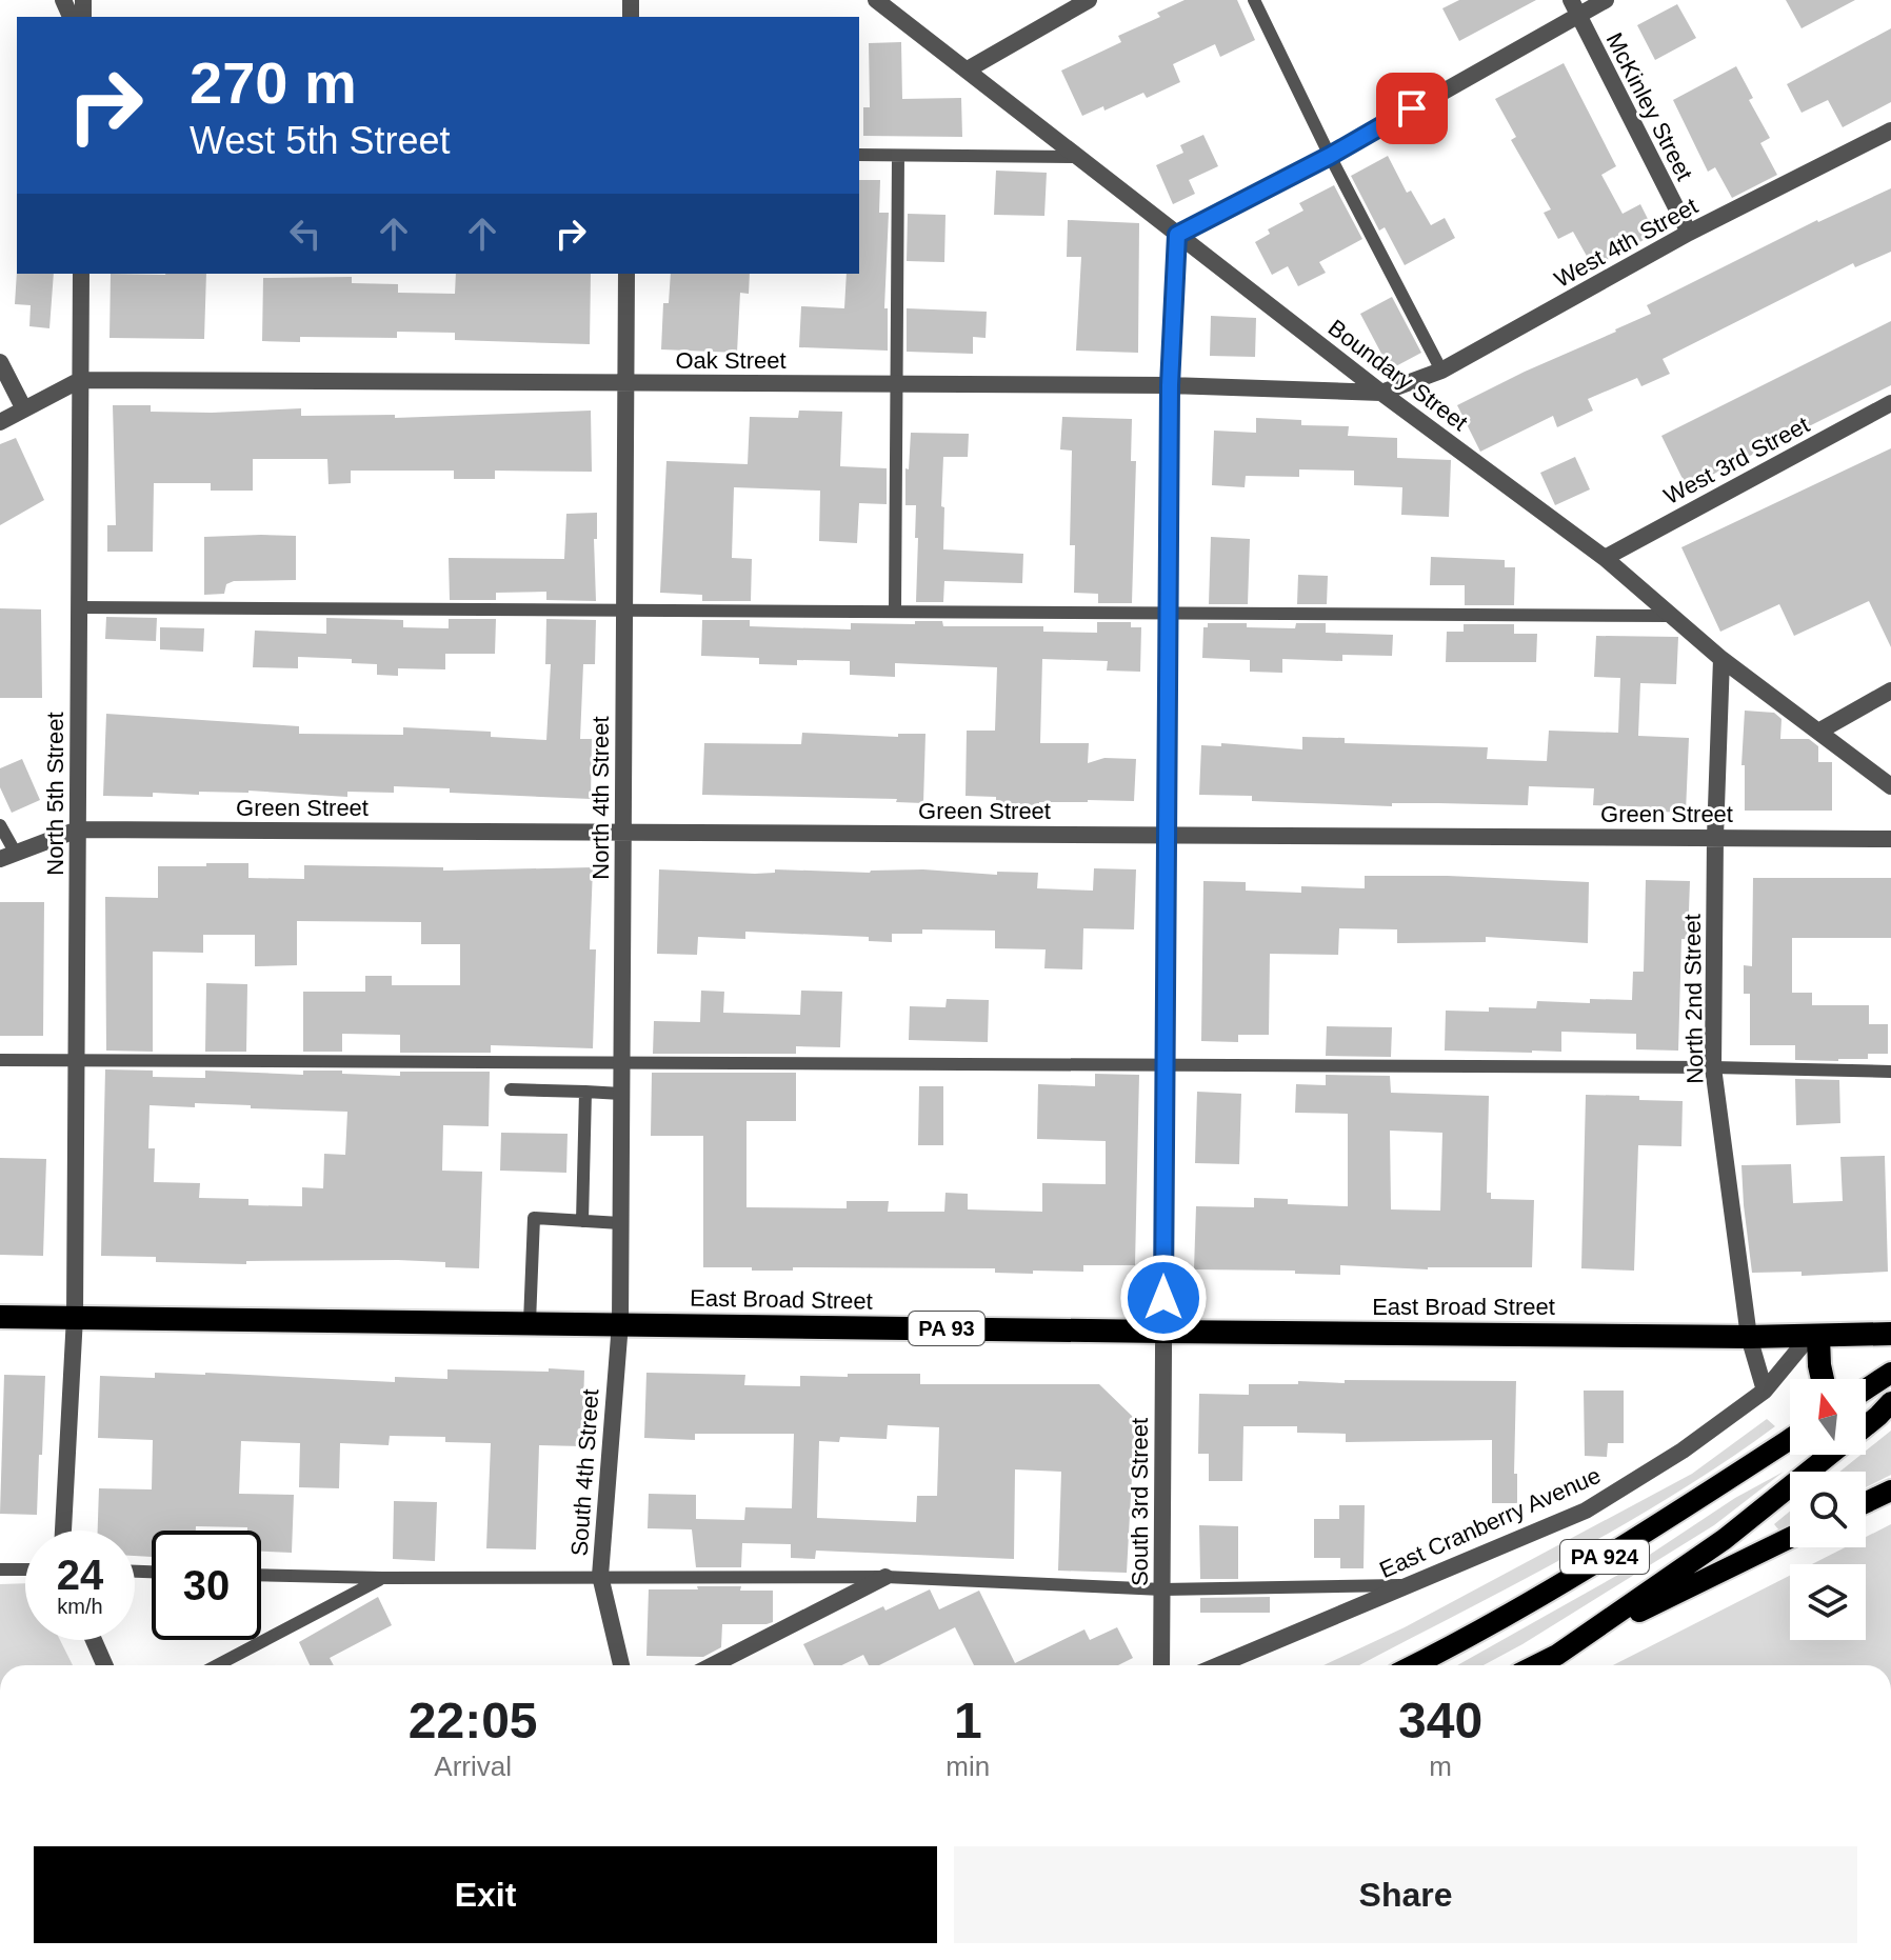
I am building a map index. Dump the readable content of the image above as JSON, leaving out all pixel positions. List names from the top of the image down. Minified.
{"streets":{"highway":["East Broad Street","PA 93"],"main road":["PA 924"],"street":["McKinley Street","West 4th Street","Oak Street","Boundary Street","West 3rd Street","North 5th Street","North 4th Street","Green Street","North 2nd Street","South 4th Street","South 3rd Street","East Cranberry Avenue"]},"crossings":[["McKinley Street","West 4th Street"],["West 4th Street","Oak Street"],["West 4th Street","Boundary Street"],["Oak Street","Boundary Street"],["Oak Street","North 5th Street"],["Oak Street","North 4th Street"],["Oak Street","South 3rd Street"],["Boundary Street","West 3rd Street"],["Boundary Street","North 2nd Street"],["Boundary Street","South 3rd Street"],["North 5th Street","Green Street"],["North 5th Street","East Broad Street"],["North 5th Street","PA 93"],["North 4th Street","Green Street"],["North 4th Street","East Broad Street"],["North 4th Street","South 4th Street"],["Green Street","North 2nd Street"],["Green Street","South 3rd Street"],["North 2nd Street","East Broad Street"],["North 2nd Street","East Cranberry Avenue"],["East Broad Street","PA 93"],["East Broad Street","South 4th Street"],["East Broad Street","South 3rd Street"],["East Broad Street","East Cranberry Avenue"]],"north":"top","page":{"turn":["270 m","West 5th Street"],"speed":"24 km/h","limit":"30","eta":["22:05","Arrival","1","min","340","m"],"buttons":["Exit","Share"]}}
